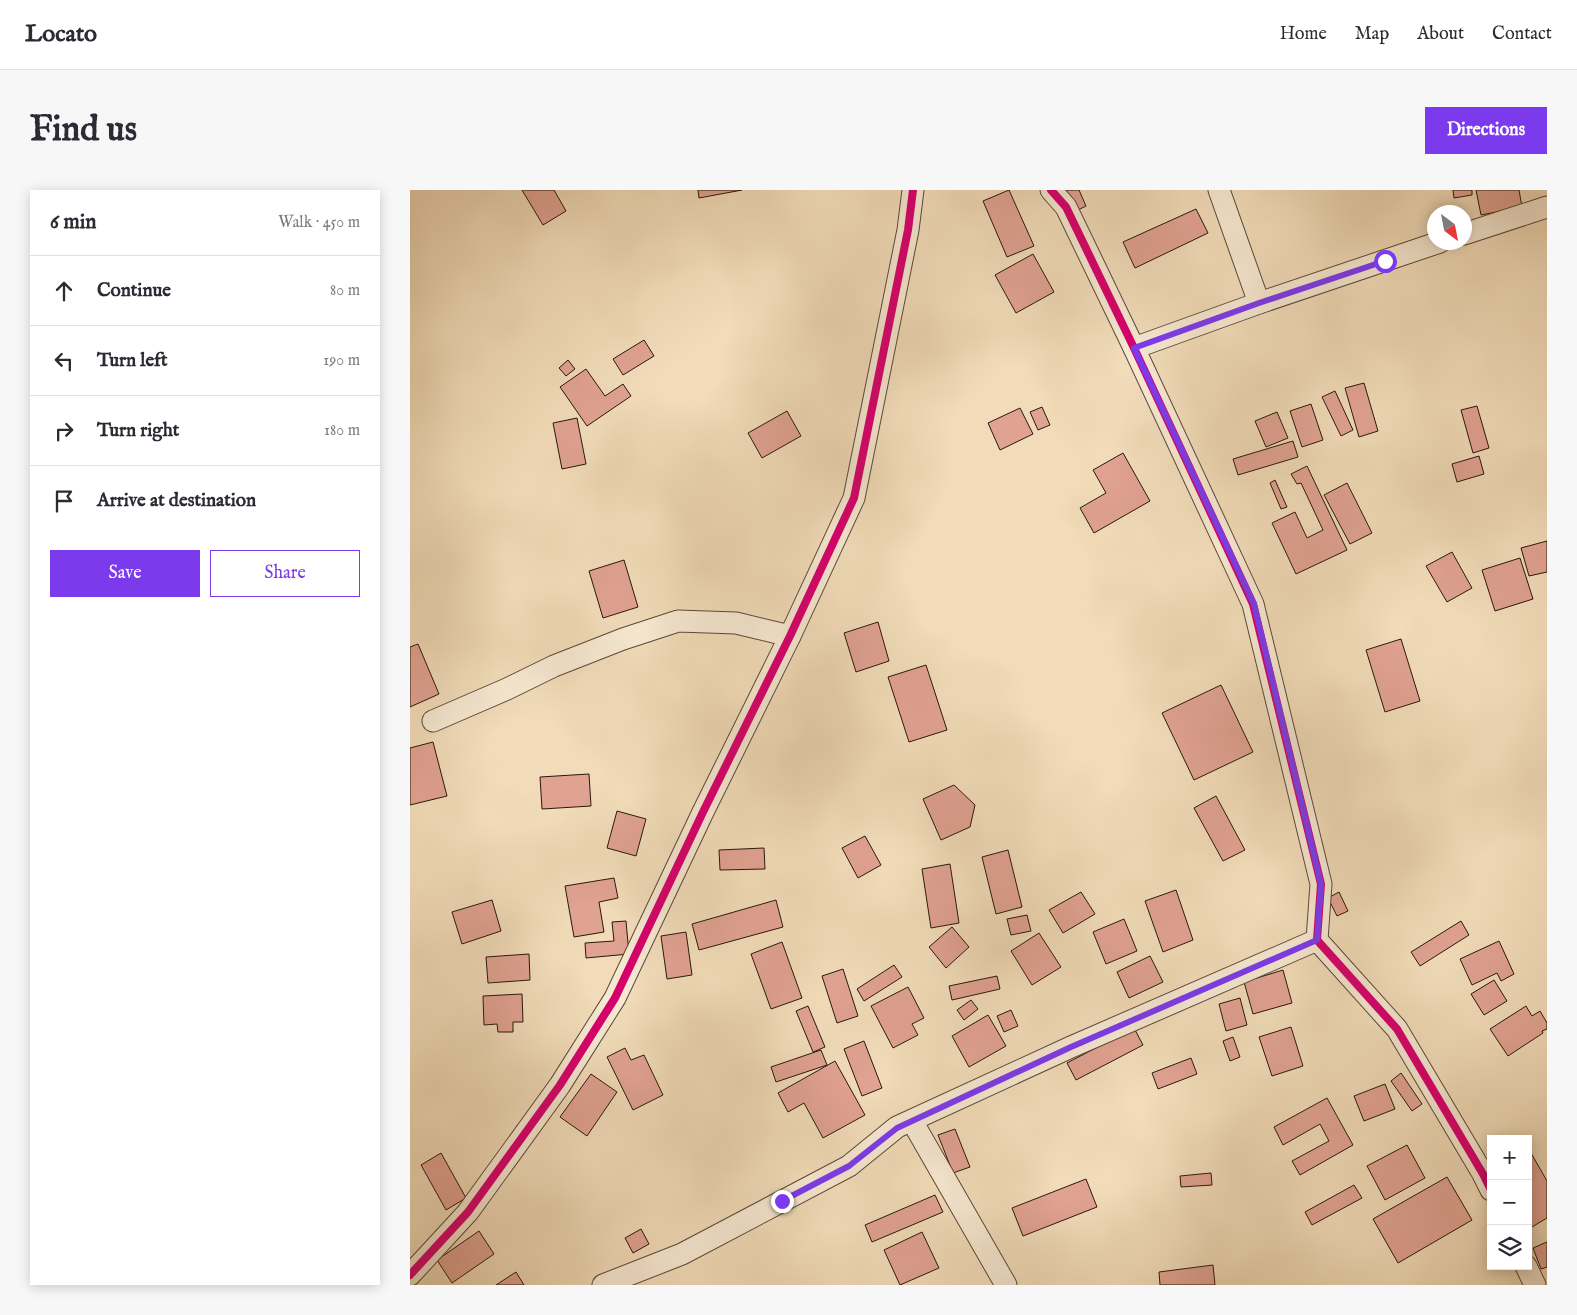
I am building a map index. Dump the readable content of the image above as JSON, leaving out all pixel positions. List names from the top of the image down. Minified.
{"north":"bottom right","page":{"header":"Locato","nav":["Home","Map","About","Contact"],"buttons":["Directions",["Save","Share"]],"title":"Find us","heading":["6 min","Walk · 450 m"],"list":[["Continue","80 m"],["Turn left","190 m"],["Turn right","180 m"],"Arrive at destination"],"map_buttons":["+","−"]}}
